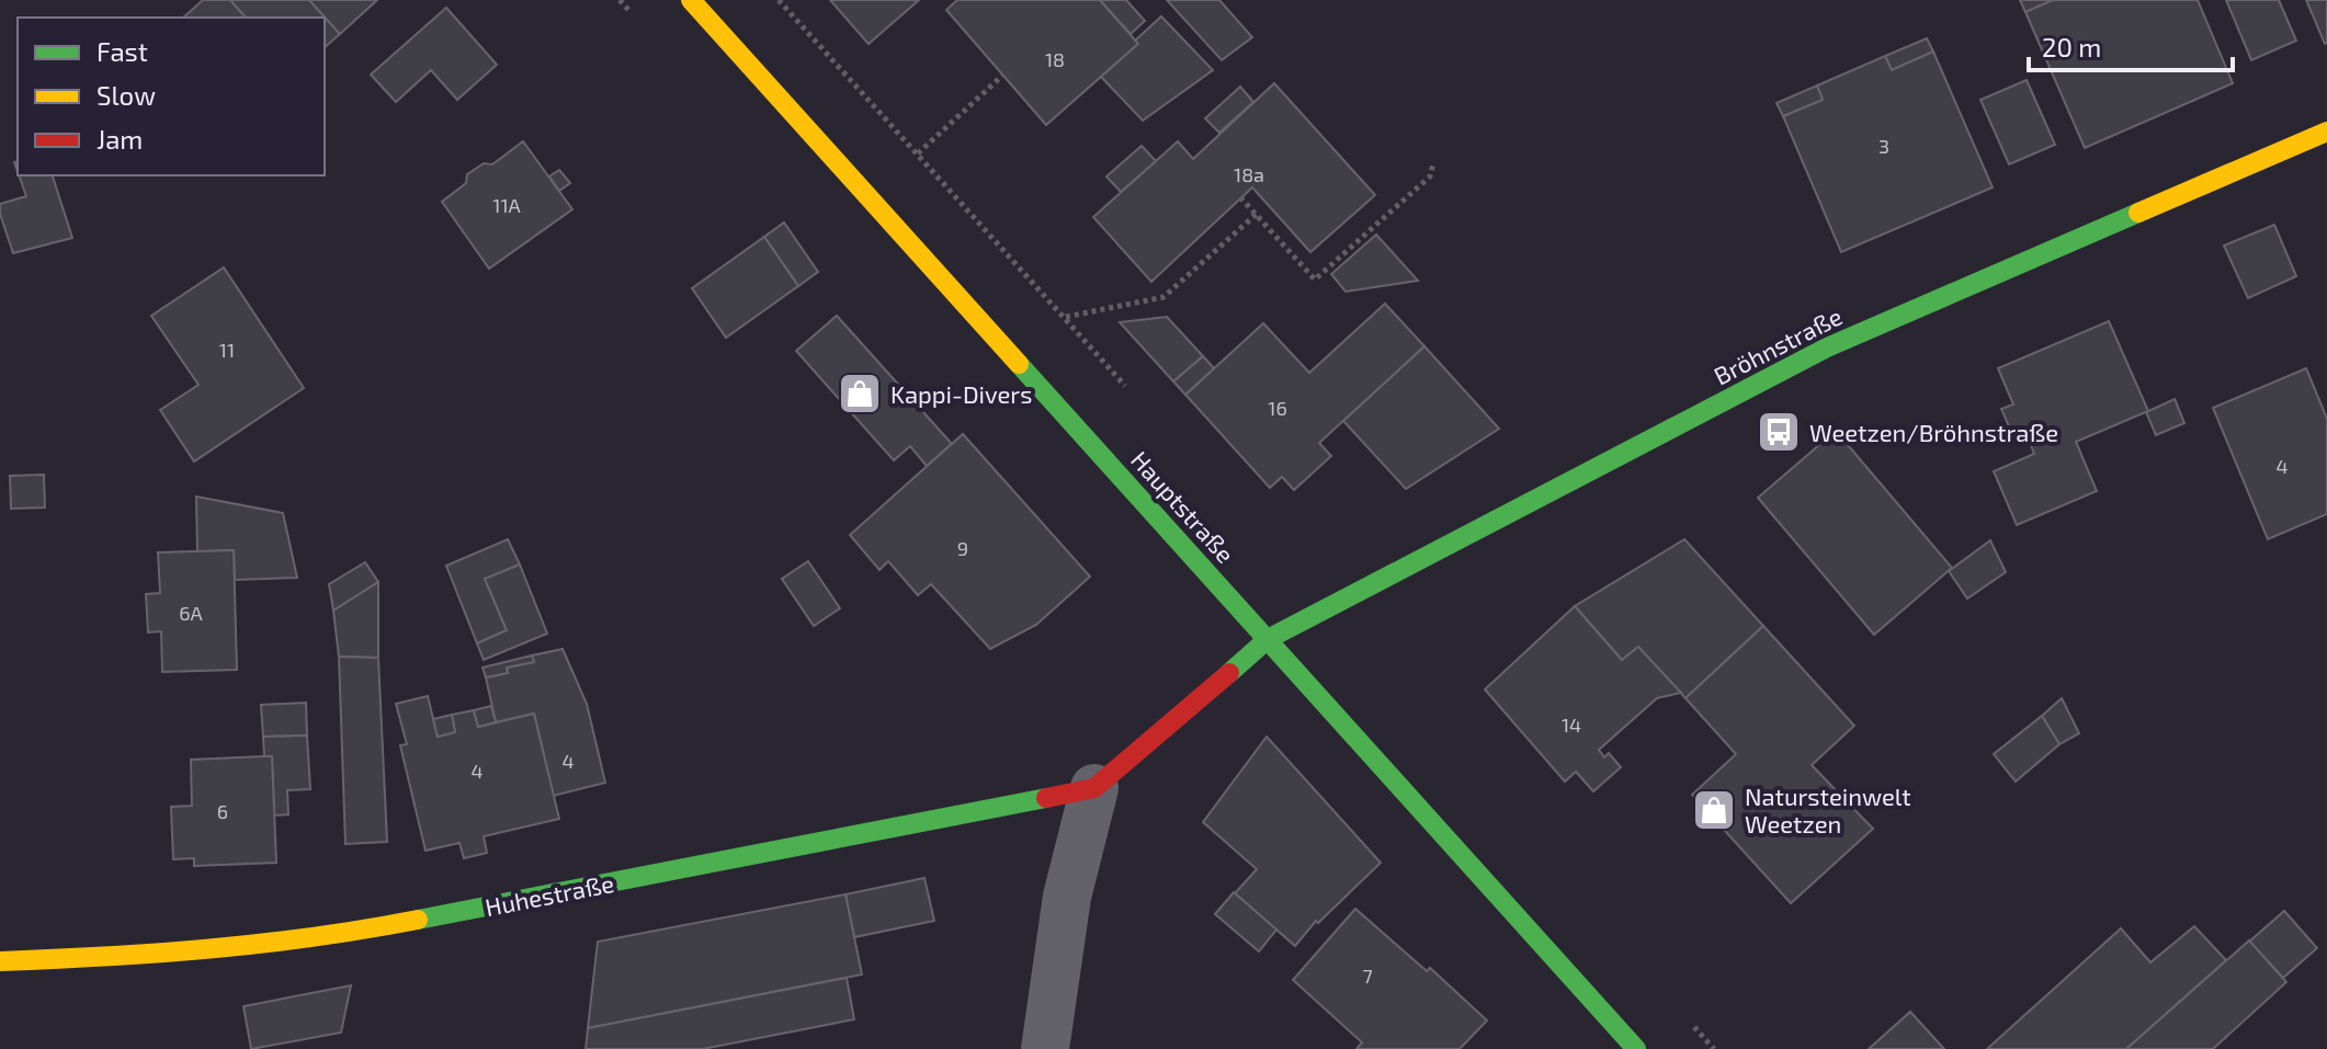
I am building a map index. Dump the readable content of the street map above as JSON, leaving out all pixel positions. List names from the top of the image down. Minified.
{"streets":{"street":["Bröhnstraße","Hauptstraße","Huhestraße"]},"crossings":[["Bröhnstraße","Hauptstraße"],["Bröhnstraße","Huhestraße"],["Hauptstraße","Huhestraße"]],"places":{"shop":["Kappi-Divers","Natursteinwelt Weetzen"],"bus stop":["Weetzen/Bröhnstraße"]},"house_numbers":["18","3","18a","11A","11","16","4","9","6A","14","4","4","6","7"],"legend":["Fast","Slow","Jam"],"scale_bar":"20 m"}
